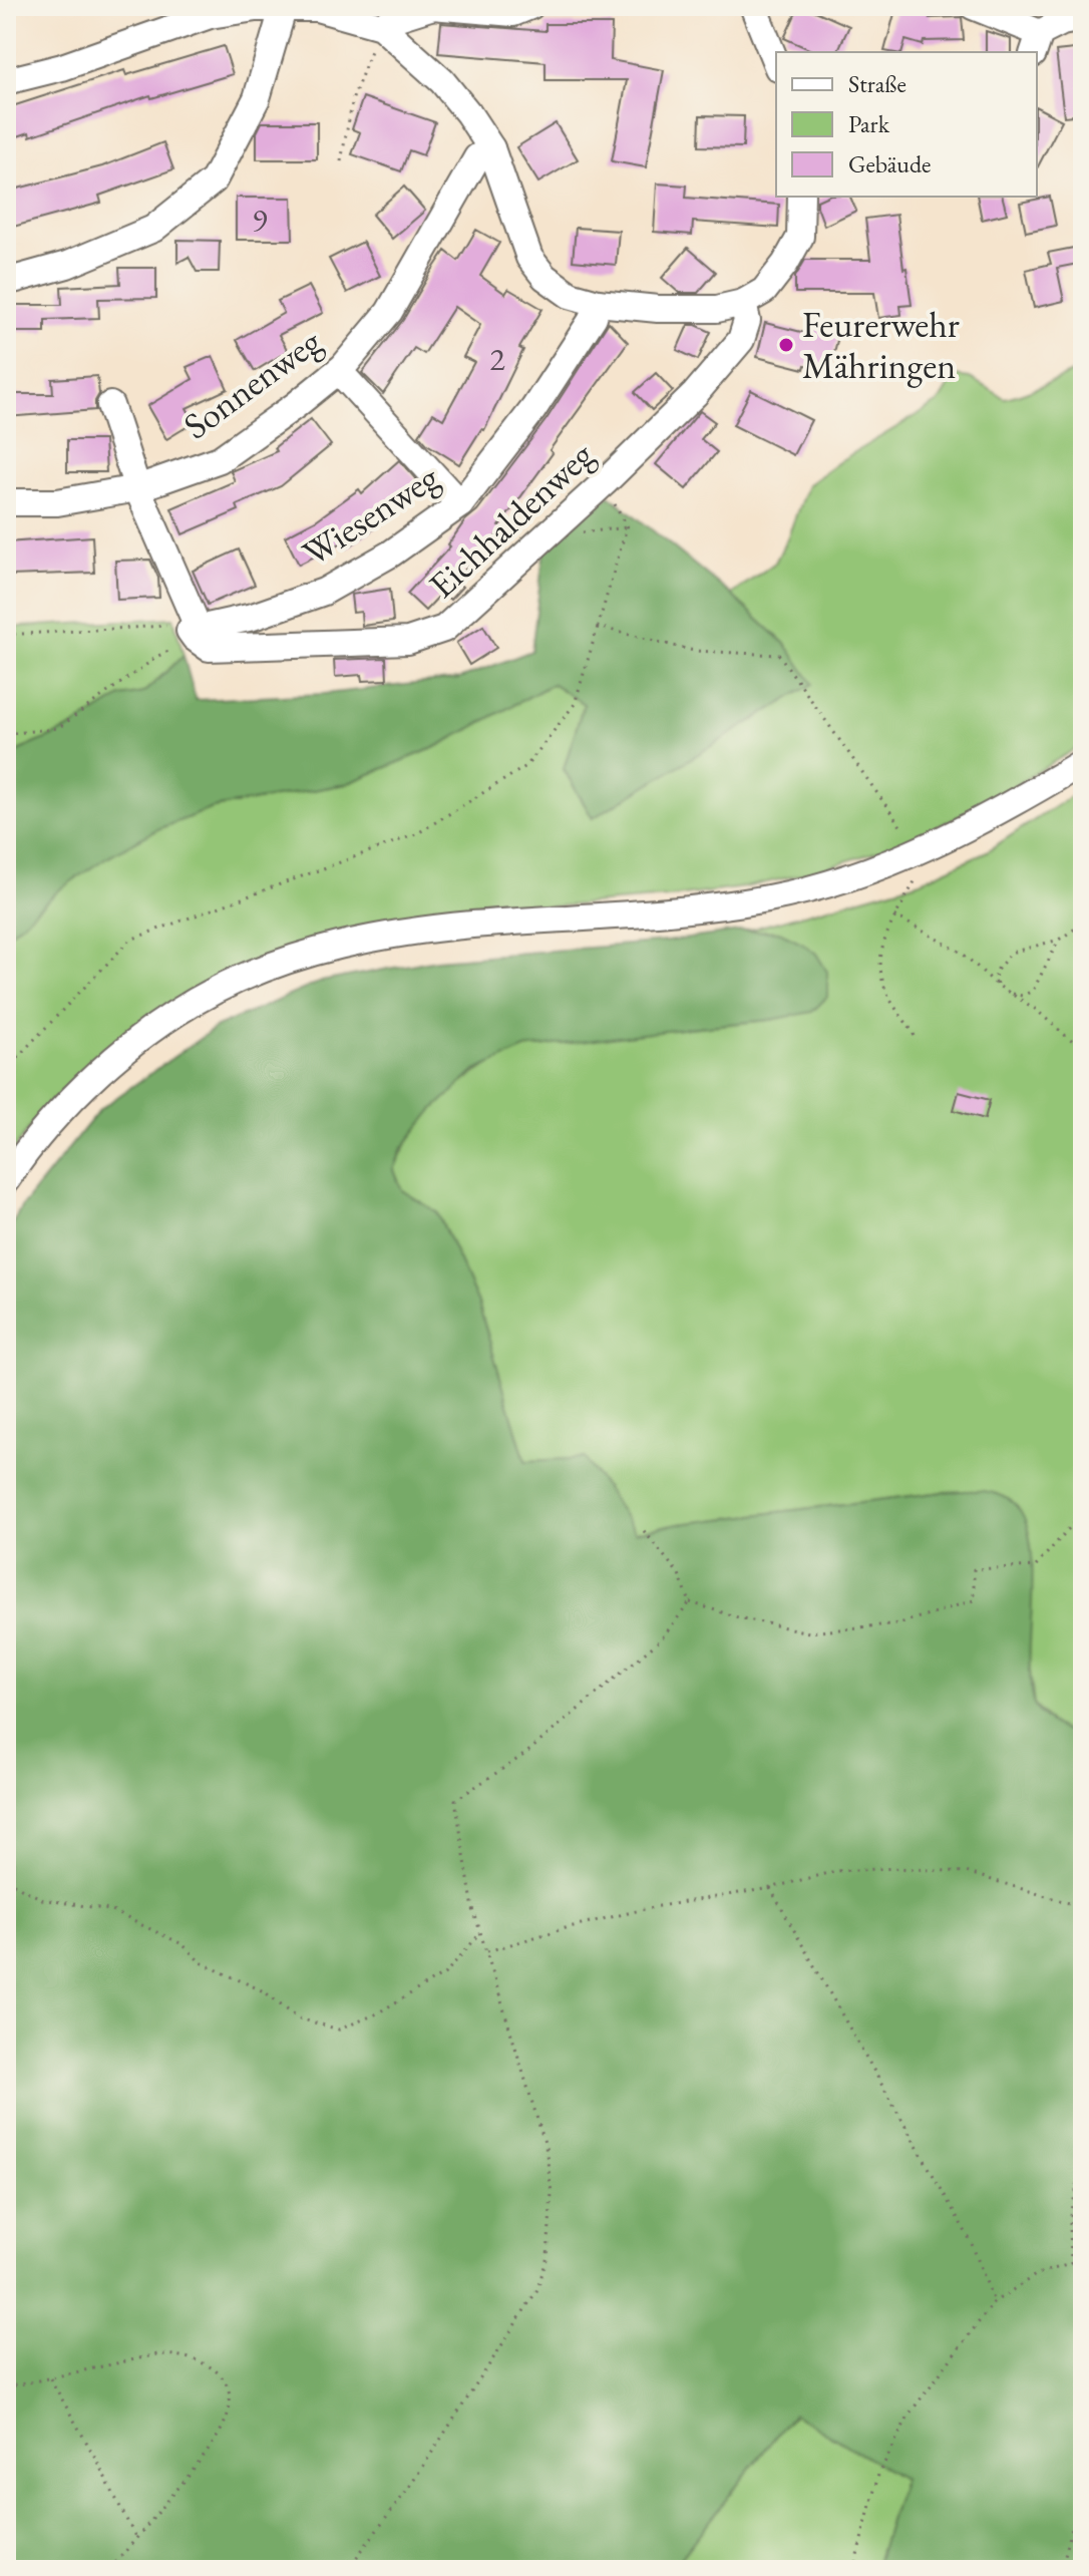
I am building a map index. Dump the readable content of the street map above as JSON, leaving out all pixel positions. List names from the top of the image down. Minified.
{"streets":{"street":["Sonnenweg","Wiesenweg","Eichhaldenweg"]},"crossings":[["Wiesenweg","Eichhaldenweg"]],"places":["Feurerwehr Mähringen"],"house_numbers":["9","2"],"legend":["Straße","Park","Gebäude"]}
